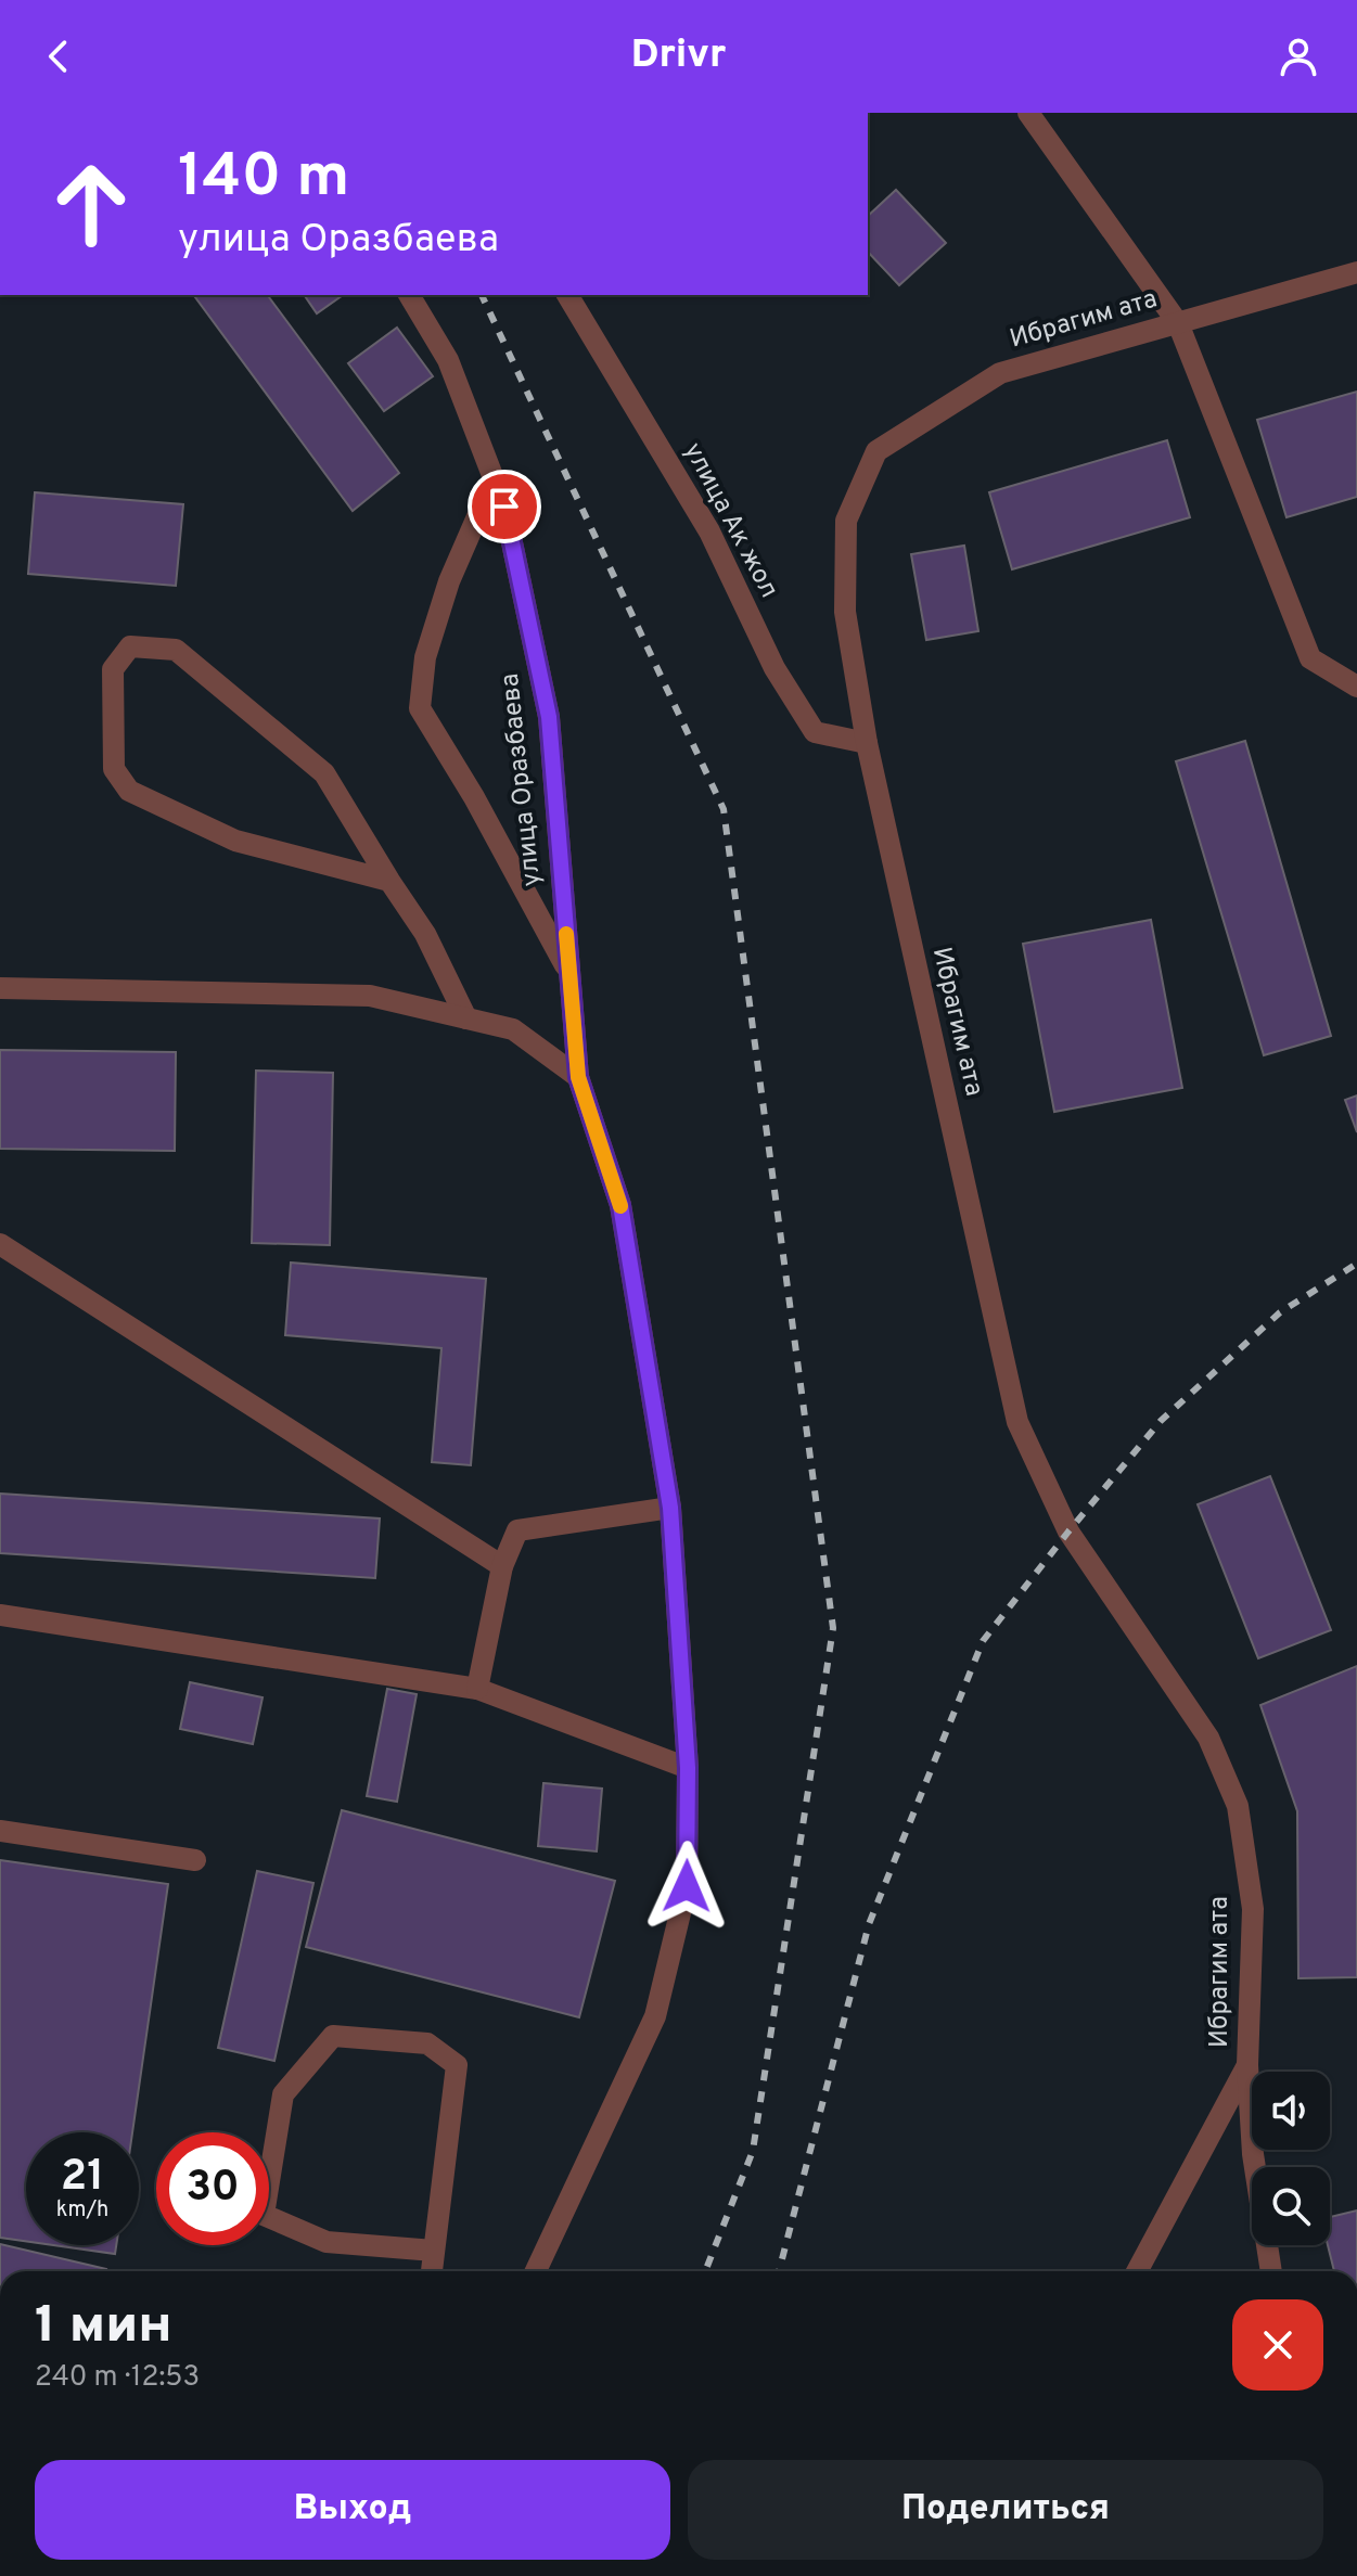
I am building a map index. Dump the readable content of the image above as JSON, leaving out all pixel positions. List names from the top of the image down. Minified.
{"streets":{"street":["Ибрагим ата","улица Ак жол","улица Оразбаева"]},"crossings":[["Ибрагим ата","улица Ак жол"]],"page":{"header":"Drivr","turn":["140 m","улица Оразбаева"],"speed":"21 km/h","limit":"30","heading":["1 мин","240 m · 12:53"],"buttons":["Выход","Поделиться"]}}
